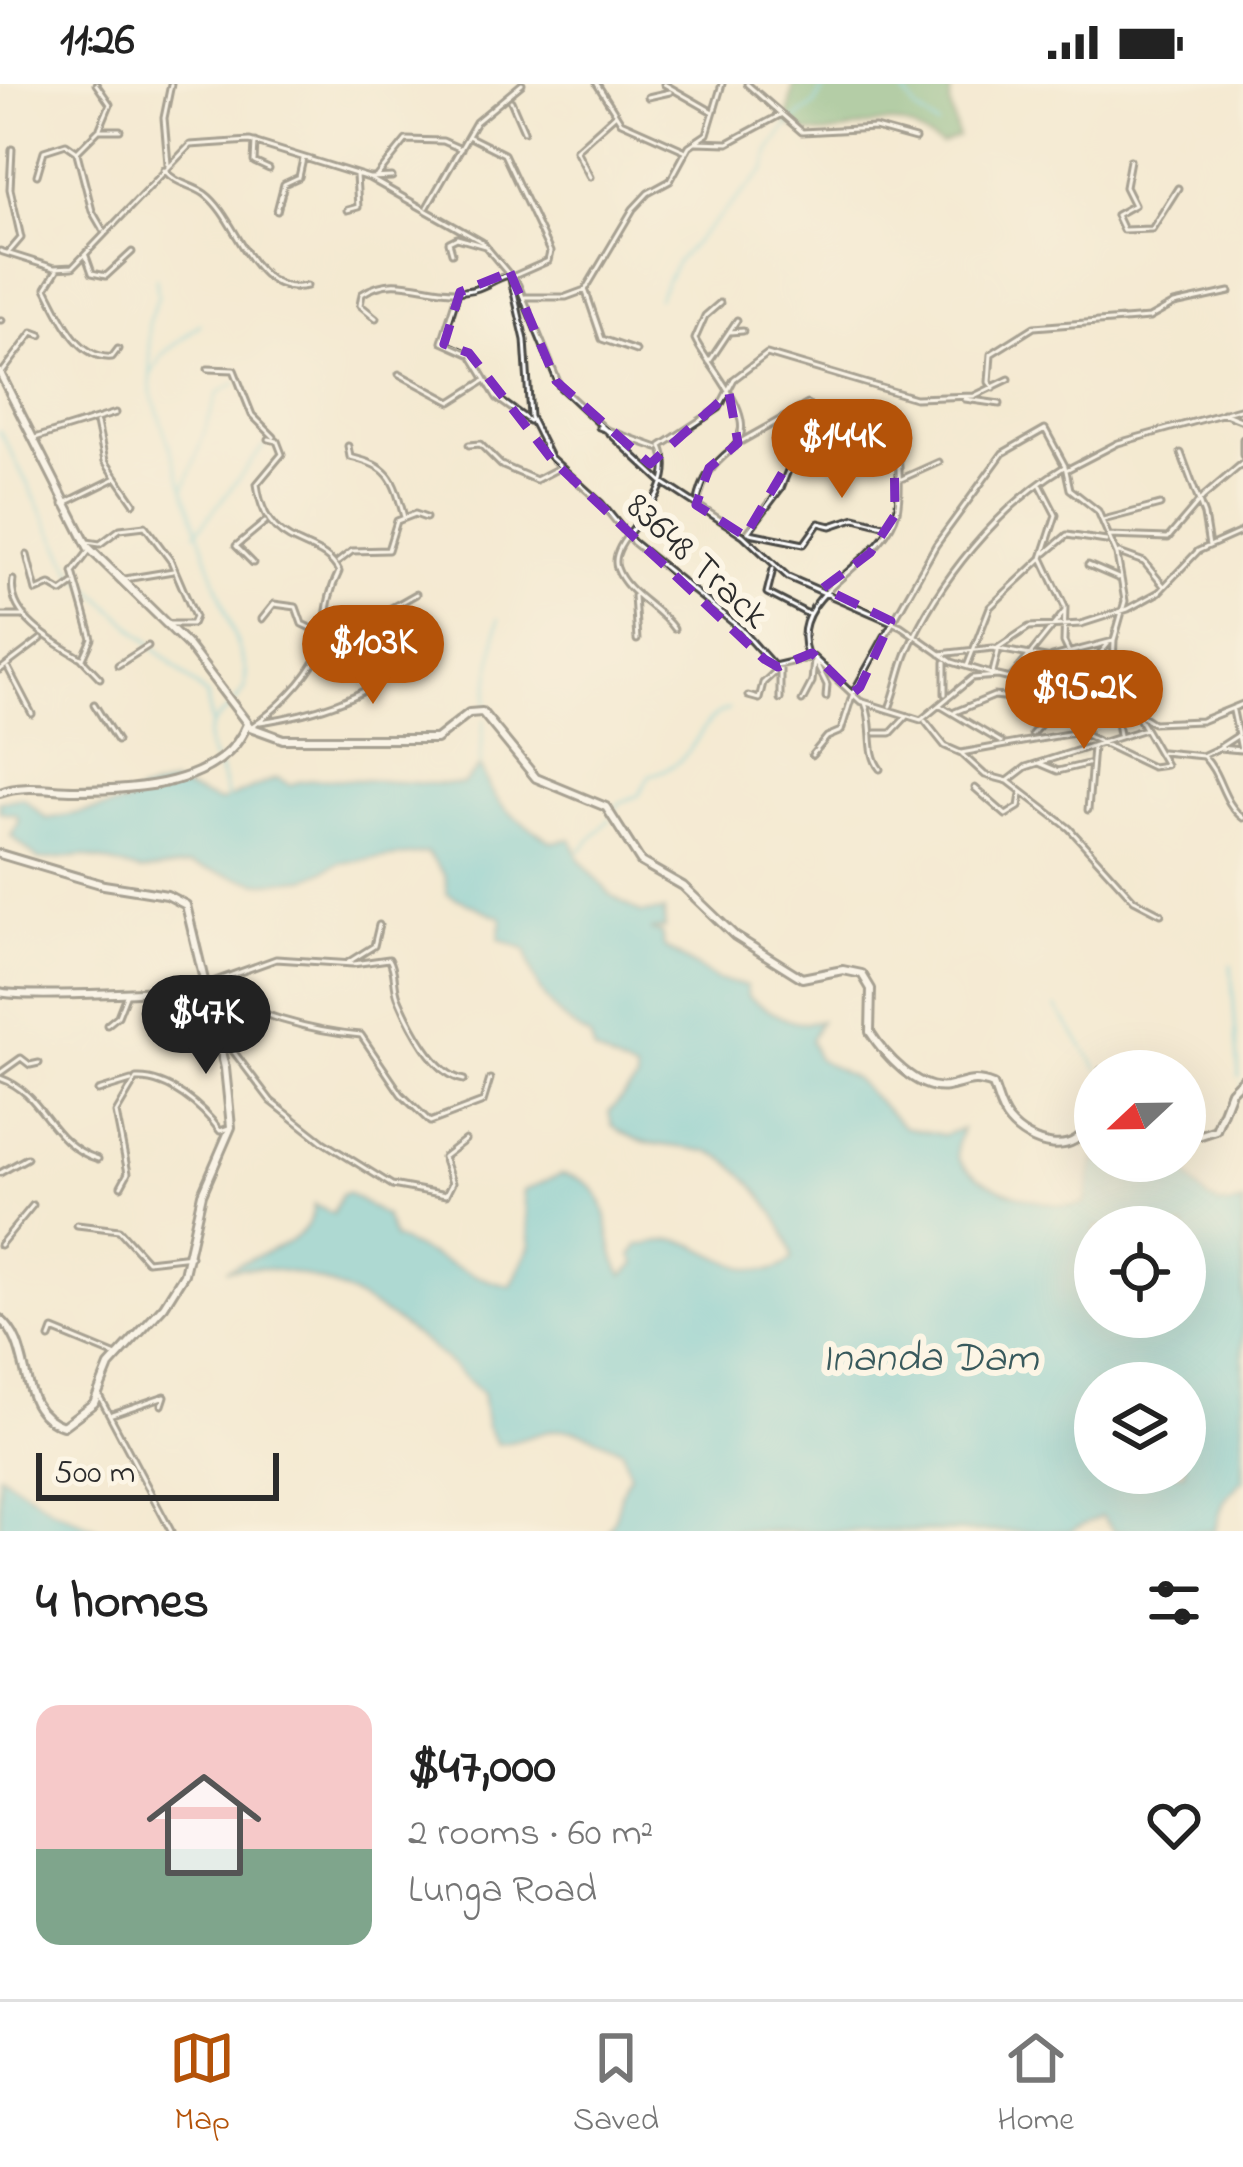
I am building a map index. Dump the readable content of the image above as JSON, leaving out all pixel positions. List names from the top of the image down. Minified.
{"streets":{"street":["83648 Track"]},"water":["Inanda Dam"],"scale_bar":"500 m","north":"left","page":{"status":"11:26","price":["$144K","$103K","$95.2K","$47K"],"scale":"500 m","heading":"4 homes","list":[{"name":"$47,000","note":"2 rooms · 60 m² · Lunga Road"}],"tabs":["Map","Saved","Home"]}}
